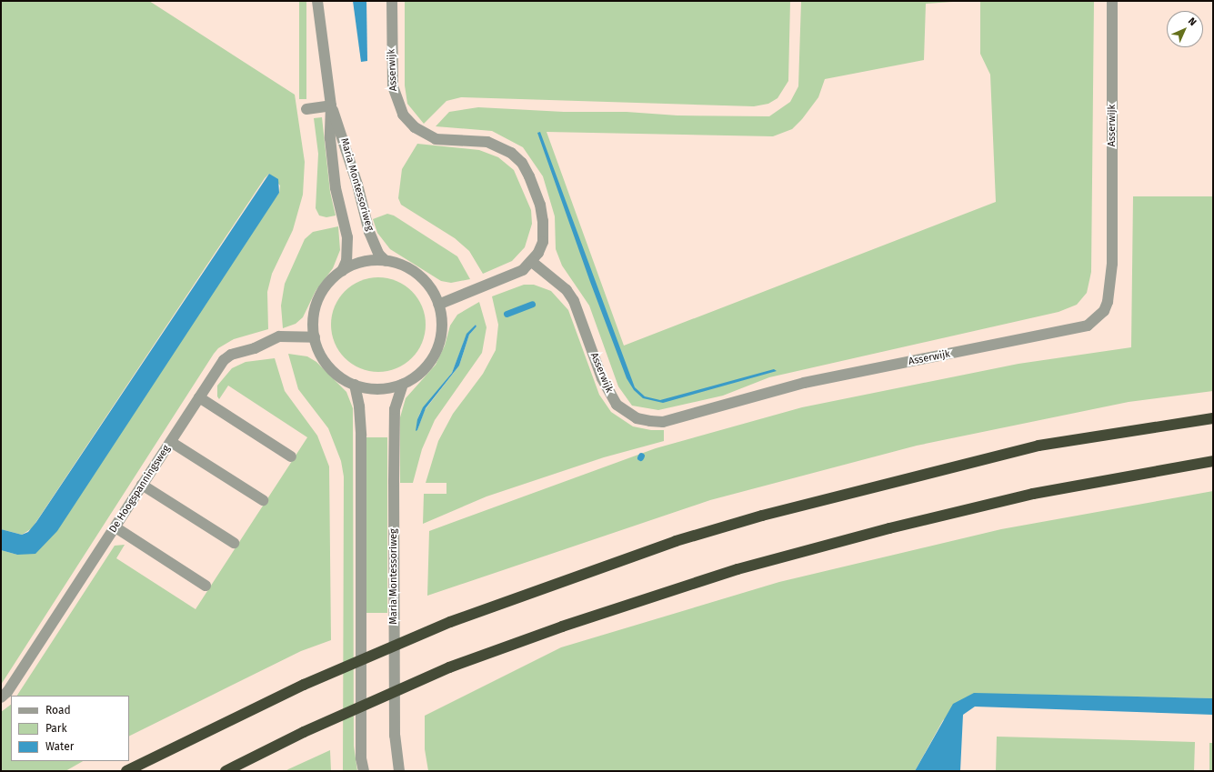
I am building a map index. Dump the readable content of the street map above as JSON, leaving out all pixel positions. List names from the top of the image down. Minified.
{"streets":{"street":["Asserwijk","Maria Montessoriweg","De Hoogspanningsweg"]},"crossings":[["Asserwijk","Maria Montessoriweg"],["Asserwijk","De Hoogspanningsweg"],["Maria Montessoriweg","De Hoogspanningsweg"]],"legend":["Road","Park","Water"],"north":"top right"}
